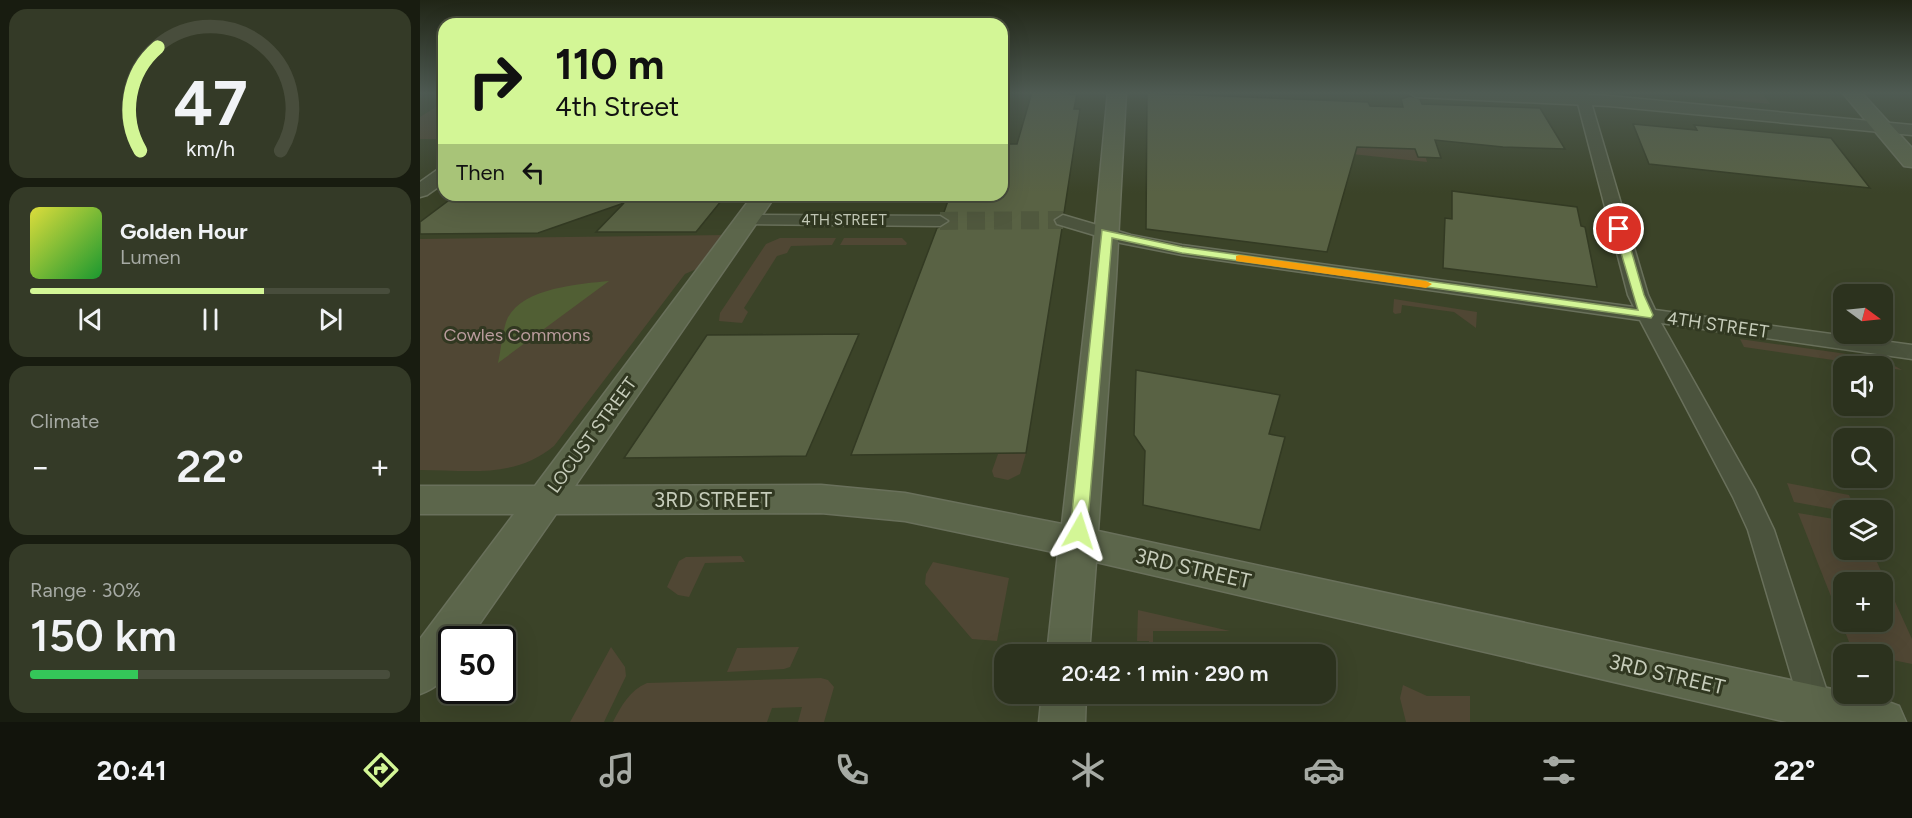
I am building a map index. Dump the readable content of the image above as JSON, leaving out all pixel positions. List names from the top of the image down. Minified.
{"streets":{"main road":["LOCUST STREET","3RD STREET"],"street":["4TH STREET"]},"crossings":[["4TH STREET","LOCUST STREET"],["LOCUST STREET","3RD STREET"]],"parks":["Cowles Commons"],"north":"right","page":{"turn":["110 m","4th Street"],"then":"Then","song":["Golden Hour","Lumen"],"map_buttons":["+","−"],"tile":["Climate",["Range · 30%","150 km"]],"heat":["−","22°","+"],"limit":"50","trip":"20:42 · 1 min · 290 m","tabs":["20:41","22°"],"gauge":["47","km/h"]}}
